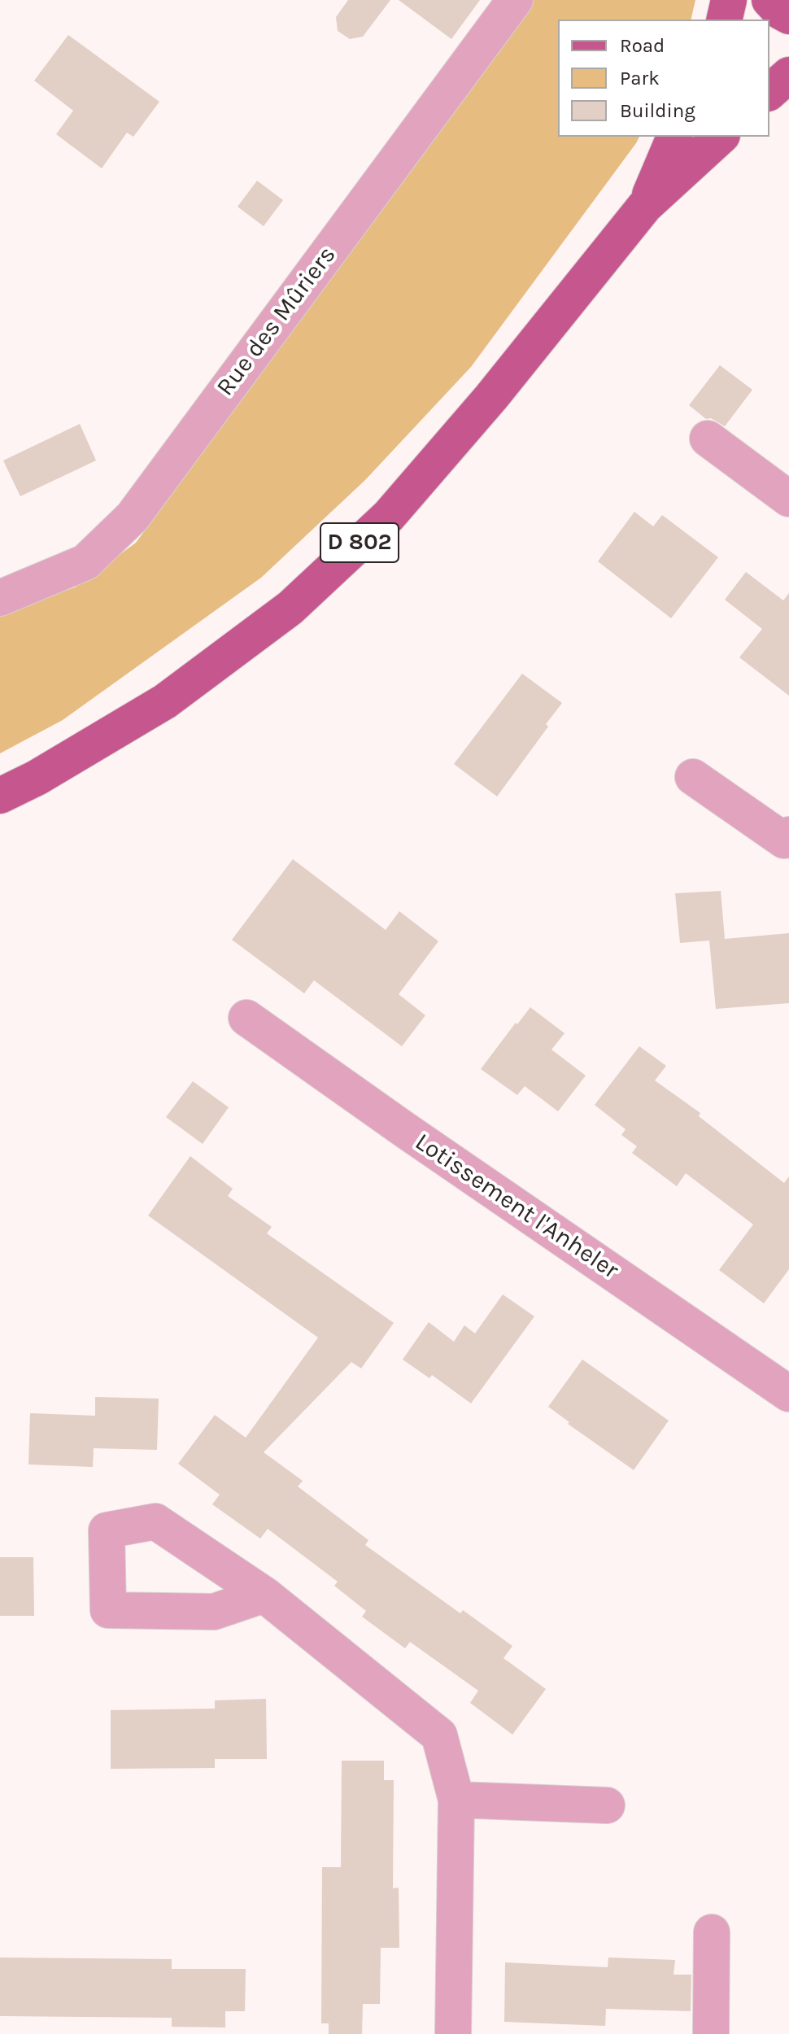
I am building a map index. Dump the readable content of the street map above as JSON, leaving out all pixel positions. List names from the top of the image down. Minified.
{"streets":{"main road":["D 802"],"street":["Rue des Mûriers","Lotissement l'Anheler"]},"legend":["Road","Park","Building"]}
